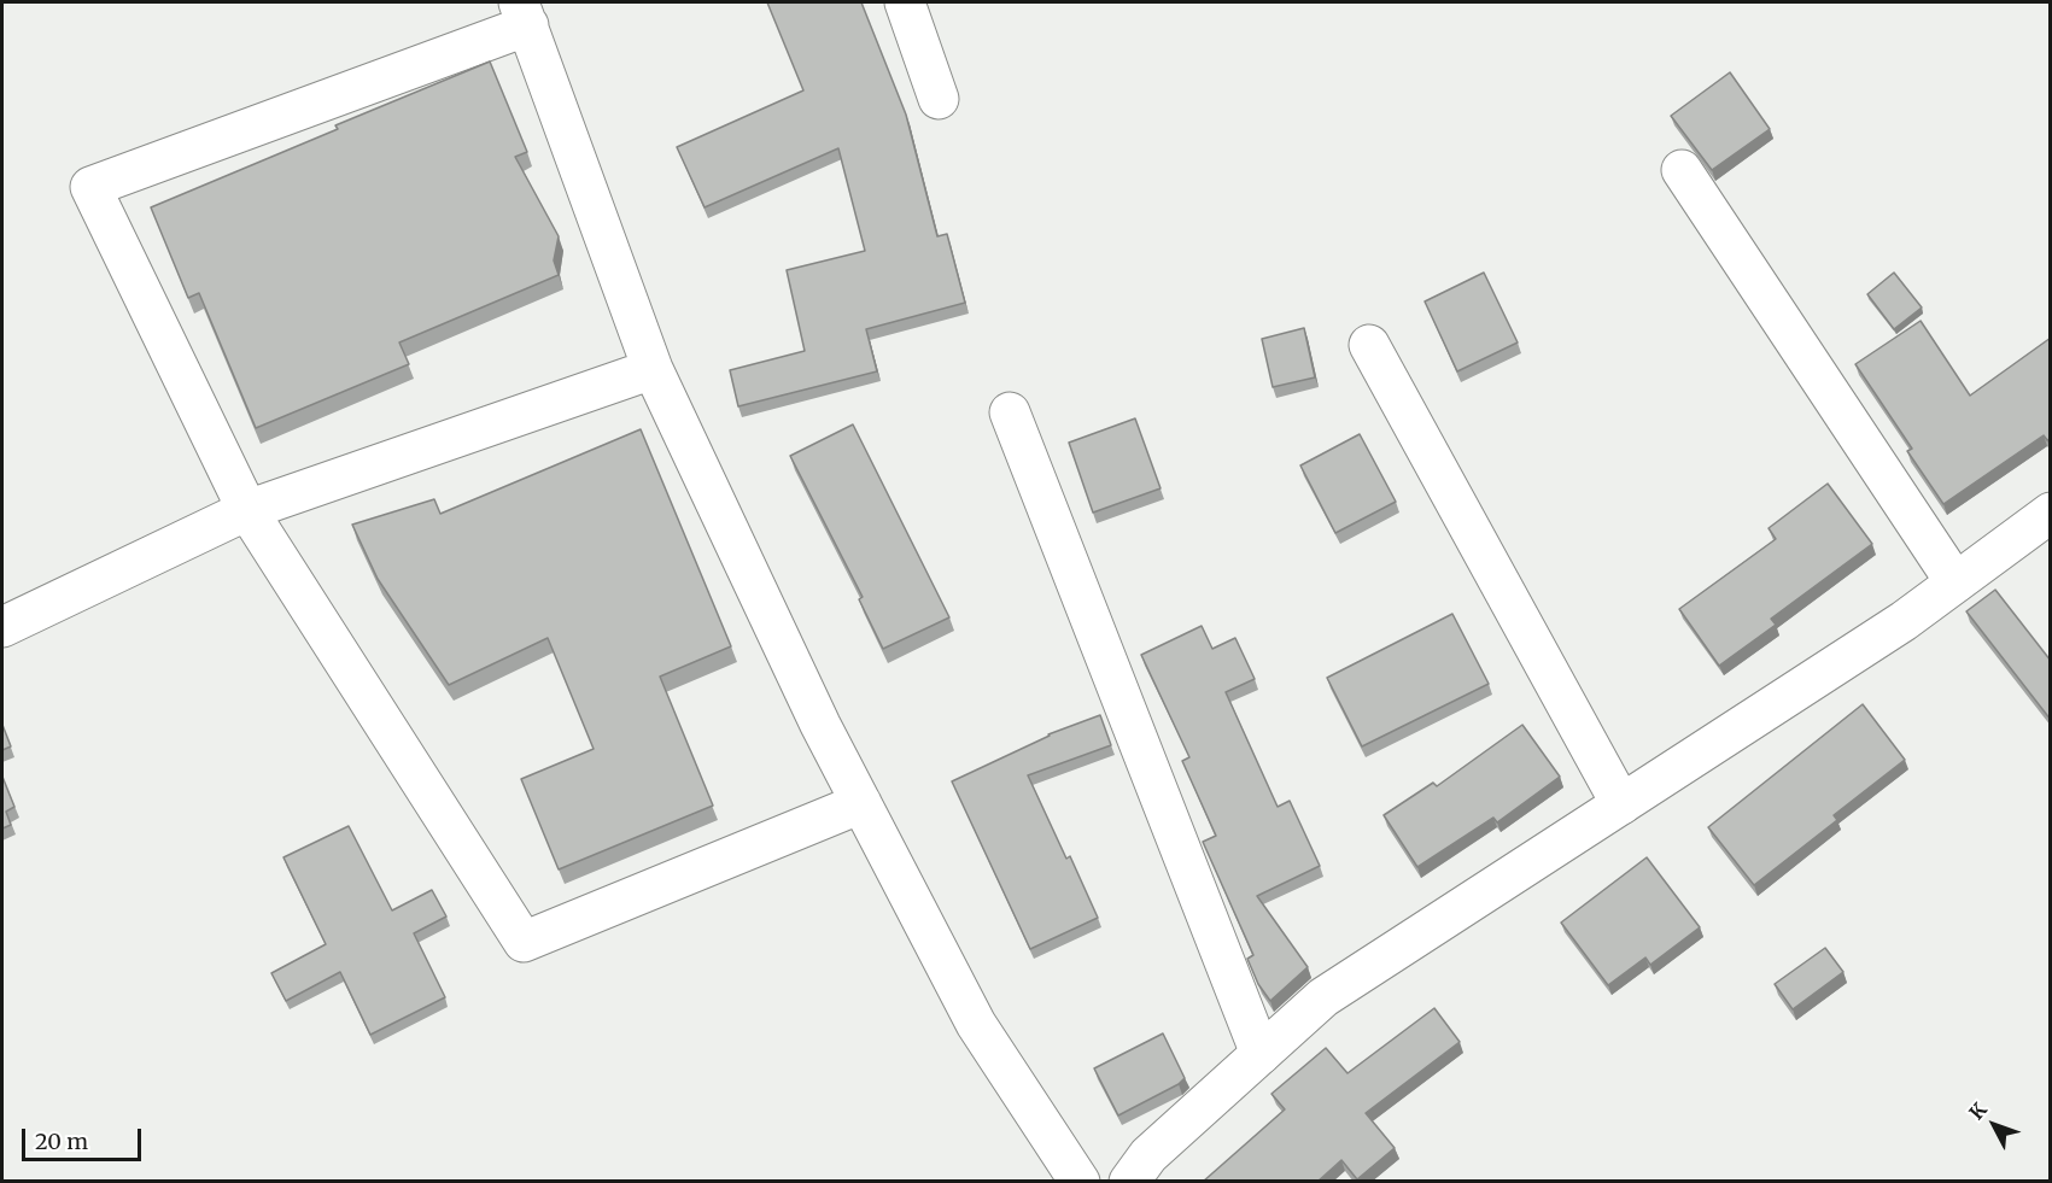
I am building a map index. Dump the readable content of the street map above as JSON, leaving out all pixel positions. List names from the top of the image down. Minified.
{"scale_bar":"20 m","north":"top left"}
